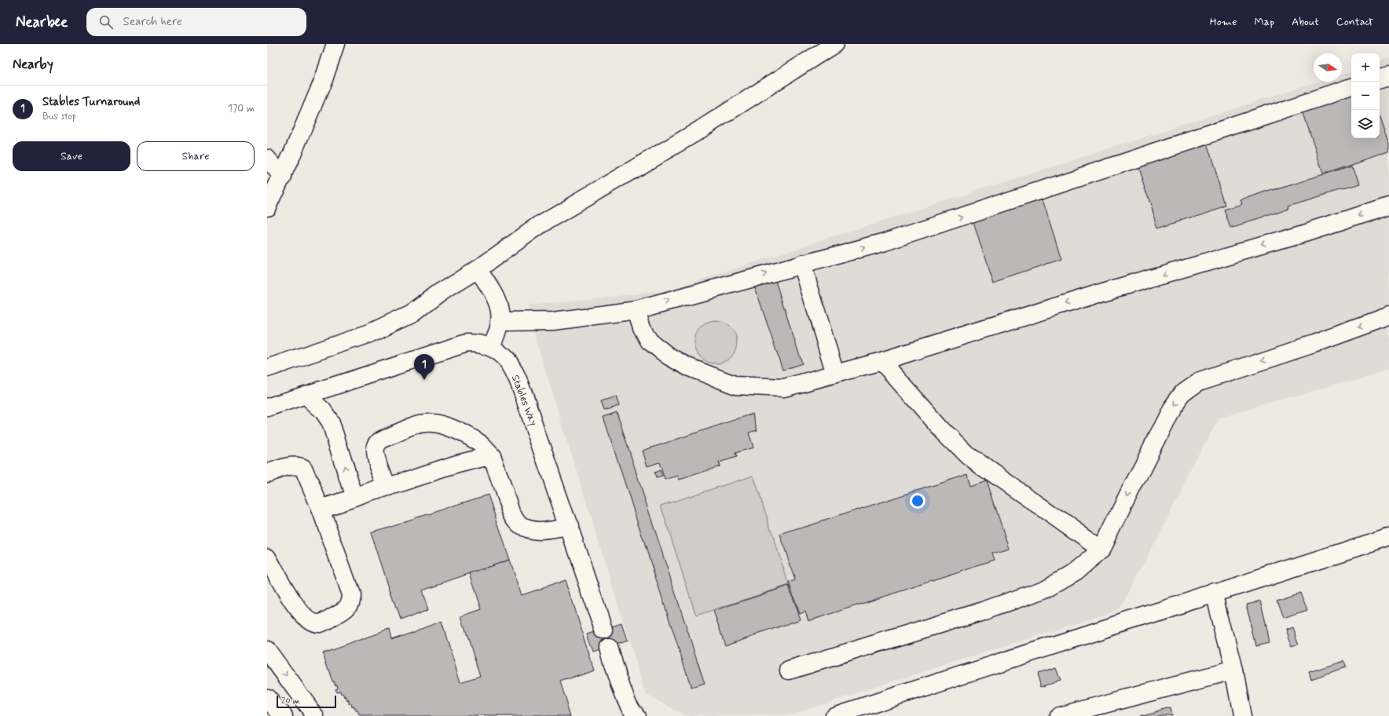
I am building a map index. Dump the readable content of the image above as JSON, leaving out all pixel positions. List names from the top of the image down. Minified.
{"streets":{"street":["Stables Way"]},"scale_bar":"20 m","north":"right","page":{"header":"Nearbee","search":"Search here","nav":["Home","Map","About","Contact"],"heading":"Nearby","map_buttons":["+","−"],"list":[{"mark":"1","name":"Stables Turnaround","note":"Bus stop","value":"170 m"}],"buttons":["Save","Share"],"pins":"1","scale":"20 m"}}
